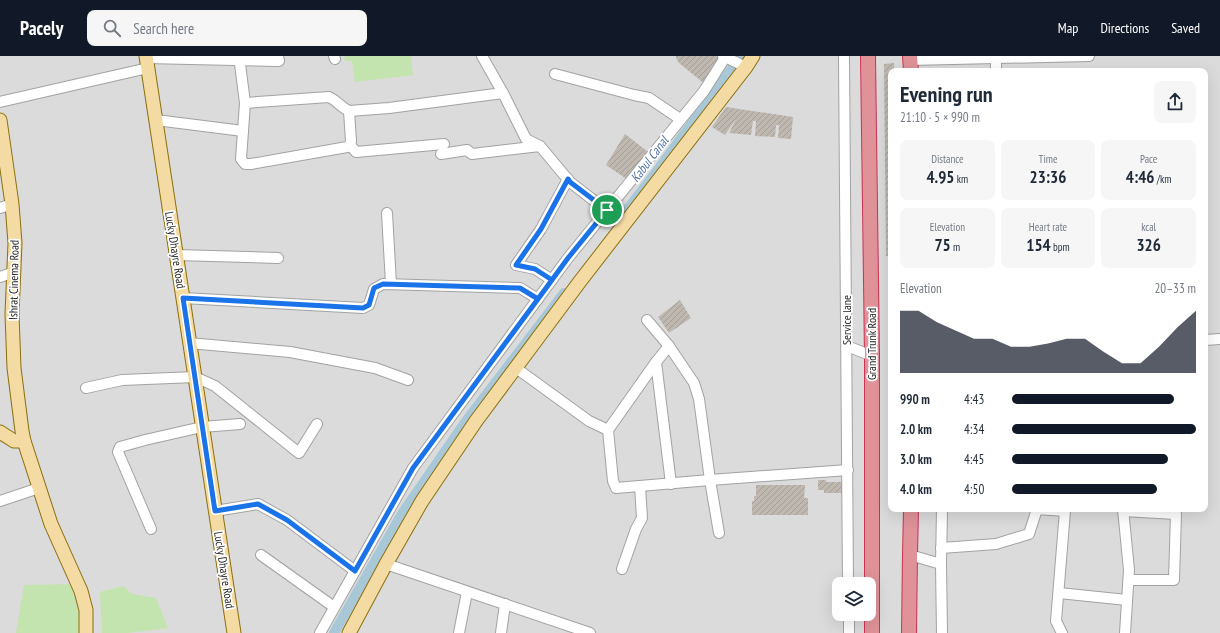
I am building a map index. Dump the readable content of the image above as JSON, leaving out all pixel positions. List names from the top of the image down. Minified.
{"streets":{"highway":["Grand Trunk Road"],"main road":["Lucky Dhayre Road","Ishrat Cinema Road"],"street":["Service lane"]},"water":["Kabul Canal"],"page":{"header":"Pacely","search":"Search here","nav":["Map","Directions","Saved"],"heading":["Evening run","21:10 · 5 × 990 m"],"stats":[["Distance","4.95 km"],["Time","23:36"],["Pace","4:46 /km"],["Elevation","75 m"],["Heart rate","154 bpm"],["kcal","326"]],"chart":["Elevation","20–33 m"],"list":[{"name":"990 m","note":"4:43"},{"name":"2.0 km","note":"4:34"},{"name":"3.0 km","note":"4:45"},{"name":"4.0 km","note":"4:50"}]}}
